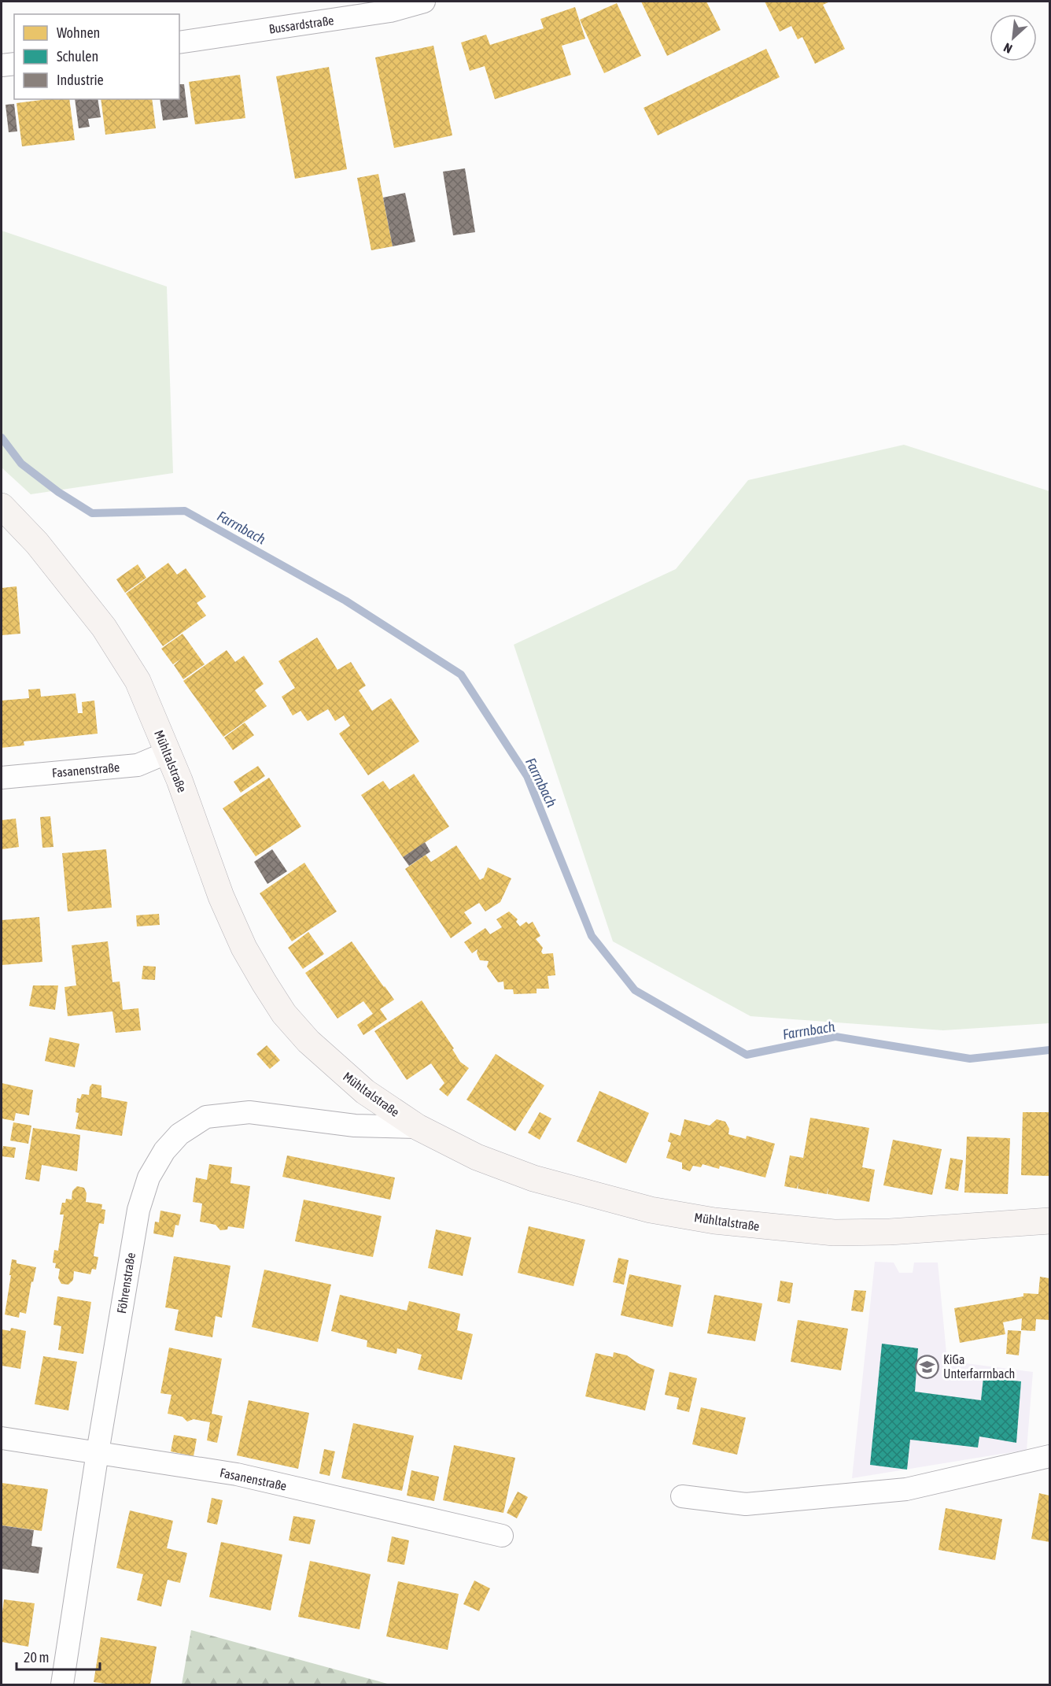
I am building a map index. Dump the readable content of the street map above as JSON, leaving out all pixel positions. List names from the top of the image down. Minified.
{"streets":{"street":["Bussardstraße","Mühltalstraße","Fasanenstraße","Föhrenstraße"]},"crossings":[["Mühltalstraße","Fasanenstraße"],["Mühltalstraße","Föhrenstraße"],["Fasanenstraße","Föhrenstraße"]],"water":["Farrnbach"],"places":{"school or university":["KiGa Unterfarrnbach"]},"legend":["Wohnen","Schulen","Industrie"],"scale_bar":"20 m","north":"bottom left"}
